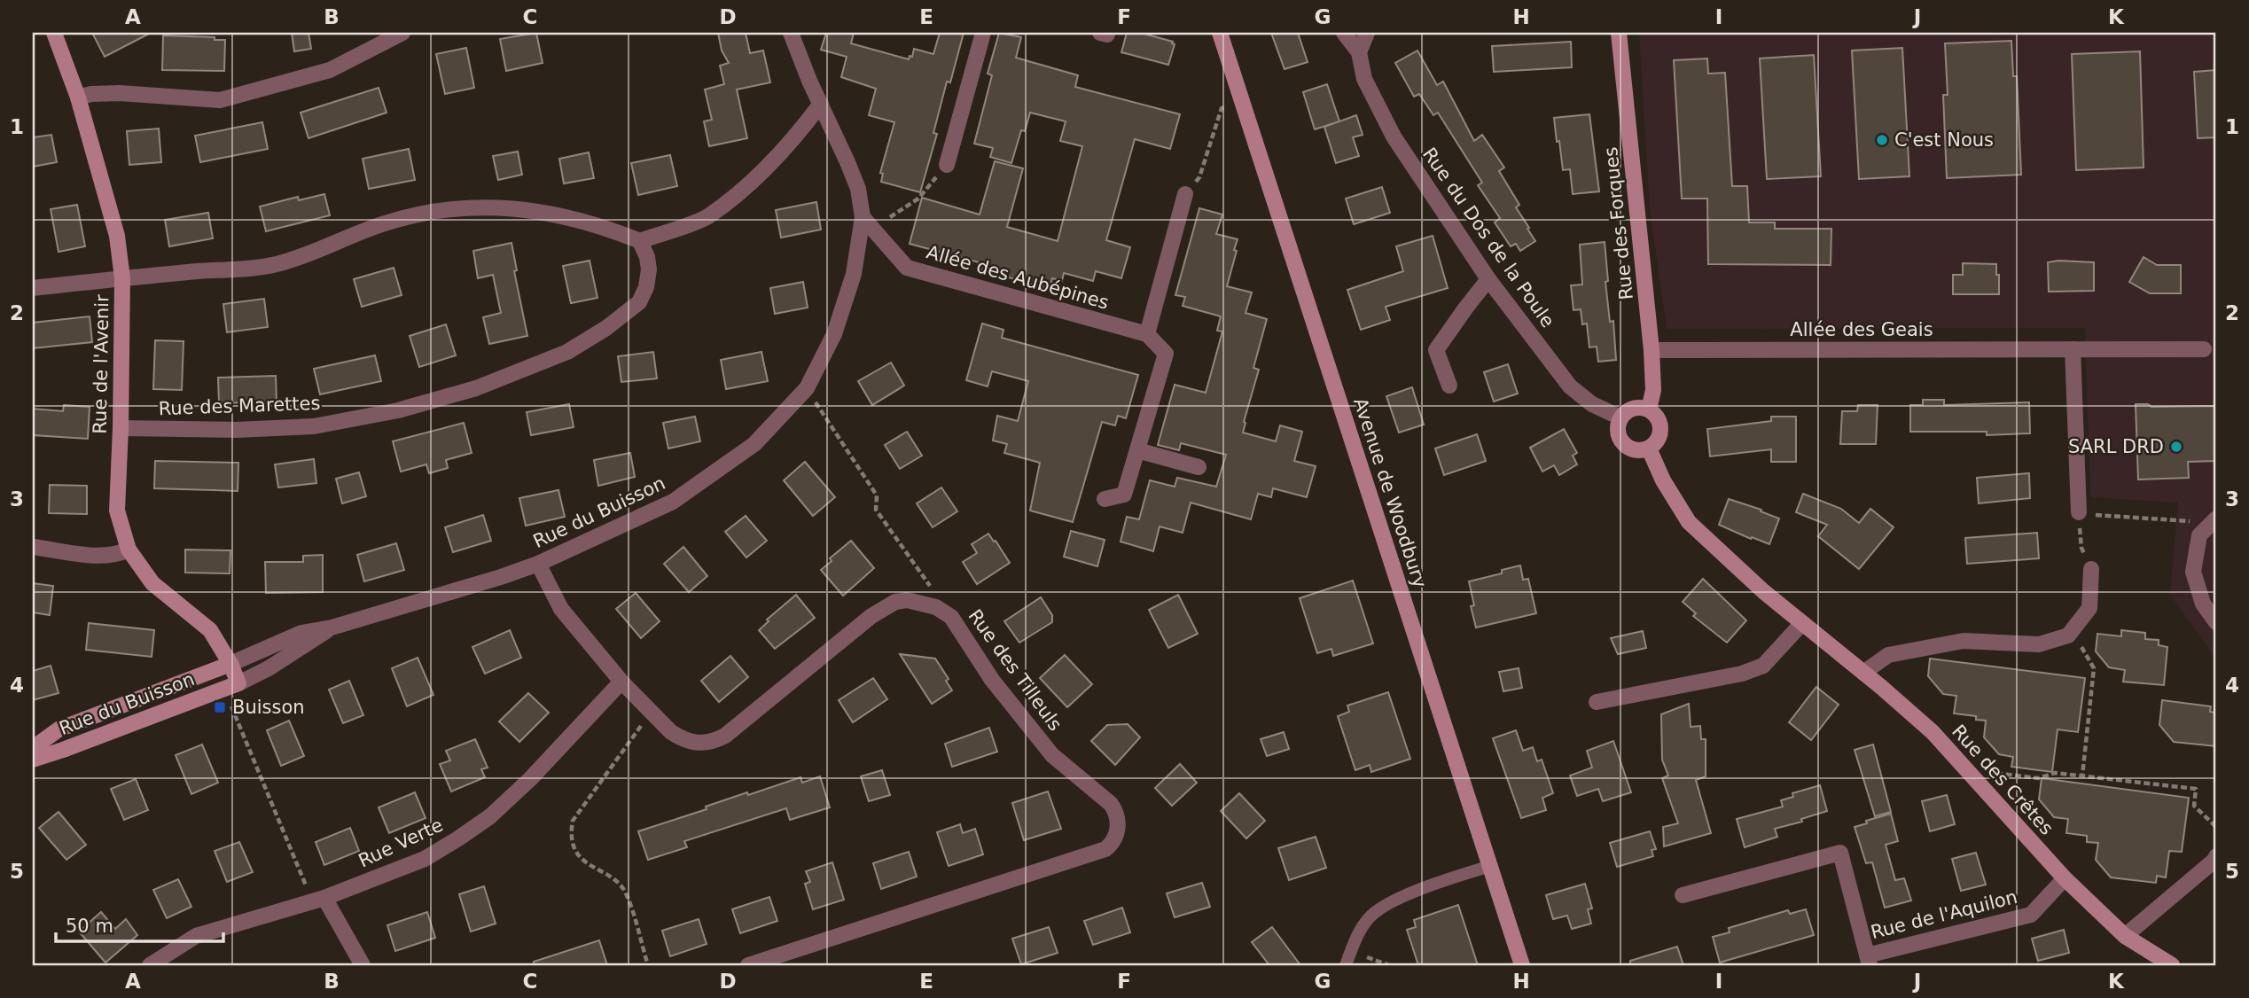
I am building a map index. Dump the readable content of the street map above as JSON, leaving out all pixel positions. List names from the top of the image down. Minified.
{"streets":{"street":["Rue des Forques","Rue du Dos de la Poule","Allée des Aubépines","Allée des Geais","Rue de l'Avenir","Rue des Marettes","Avenue de Woodbury","Rue du Buisson","Rue des Tilleuls","Rue des Crêtes","Rue Verte","Rue de l'Aquilon"]},"crossings":[["Rue des Forques","Rue du Dos de la Poule"],["Rue des Forques","Allée des Geais"],["Rue des Forques","Rue des Crêtes"],["Rue du Dos de la Poule","Rue des Crêtes"],["Allée des Aubépines","Rue du Buisson"],["Rue de l'Avenir","Rue des Marettes"],["Rue de l'Avenir","Rue du Buisson"],["Rue du Buisson","Rue des Tilleuls"],["Rue des Tilleuls","Rue Verte"],["Rue des Crêtes","Rue de l'Aquilon"]],"places":{"other":["C'est Nous","SARL DRD"],"transit":["Buisson"]},"scale_bar":"50 m","grid":{"columns":["A","B","C","D","E","F","G","H","I","J","K"],"rows":["1","2","3","4","5"]}}
